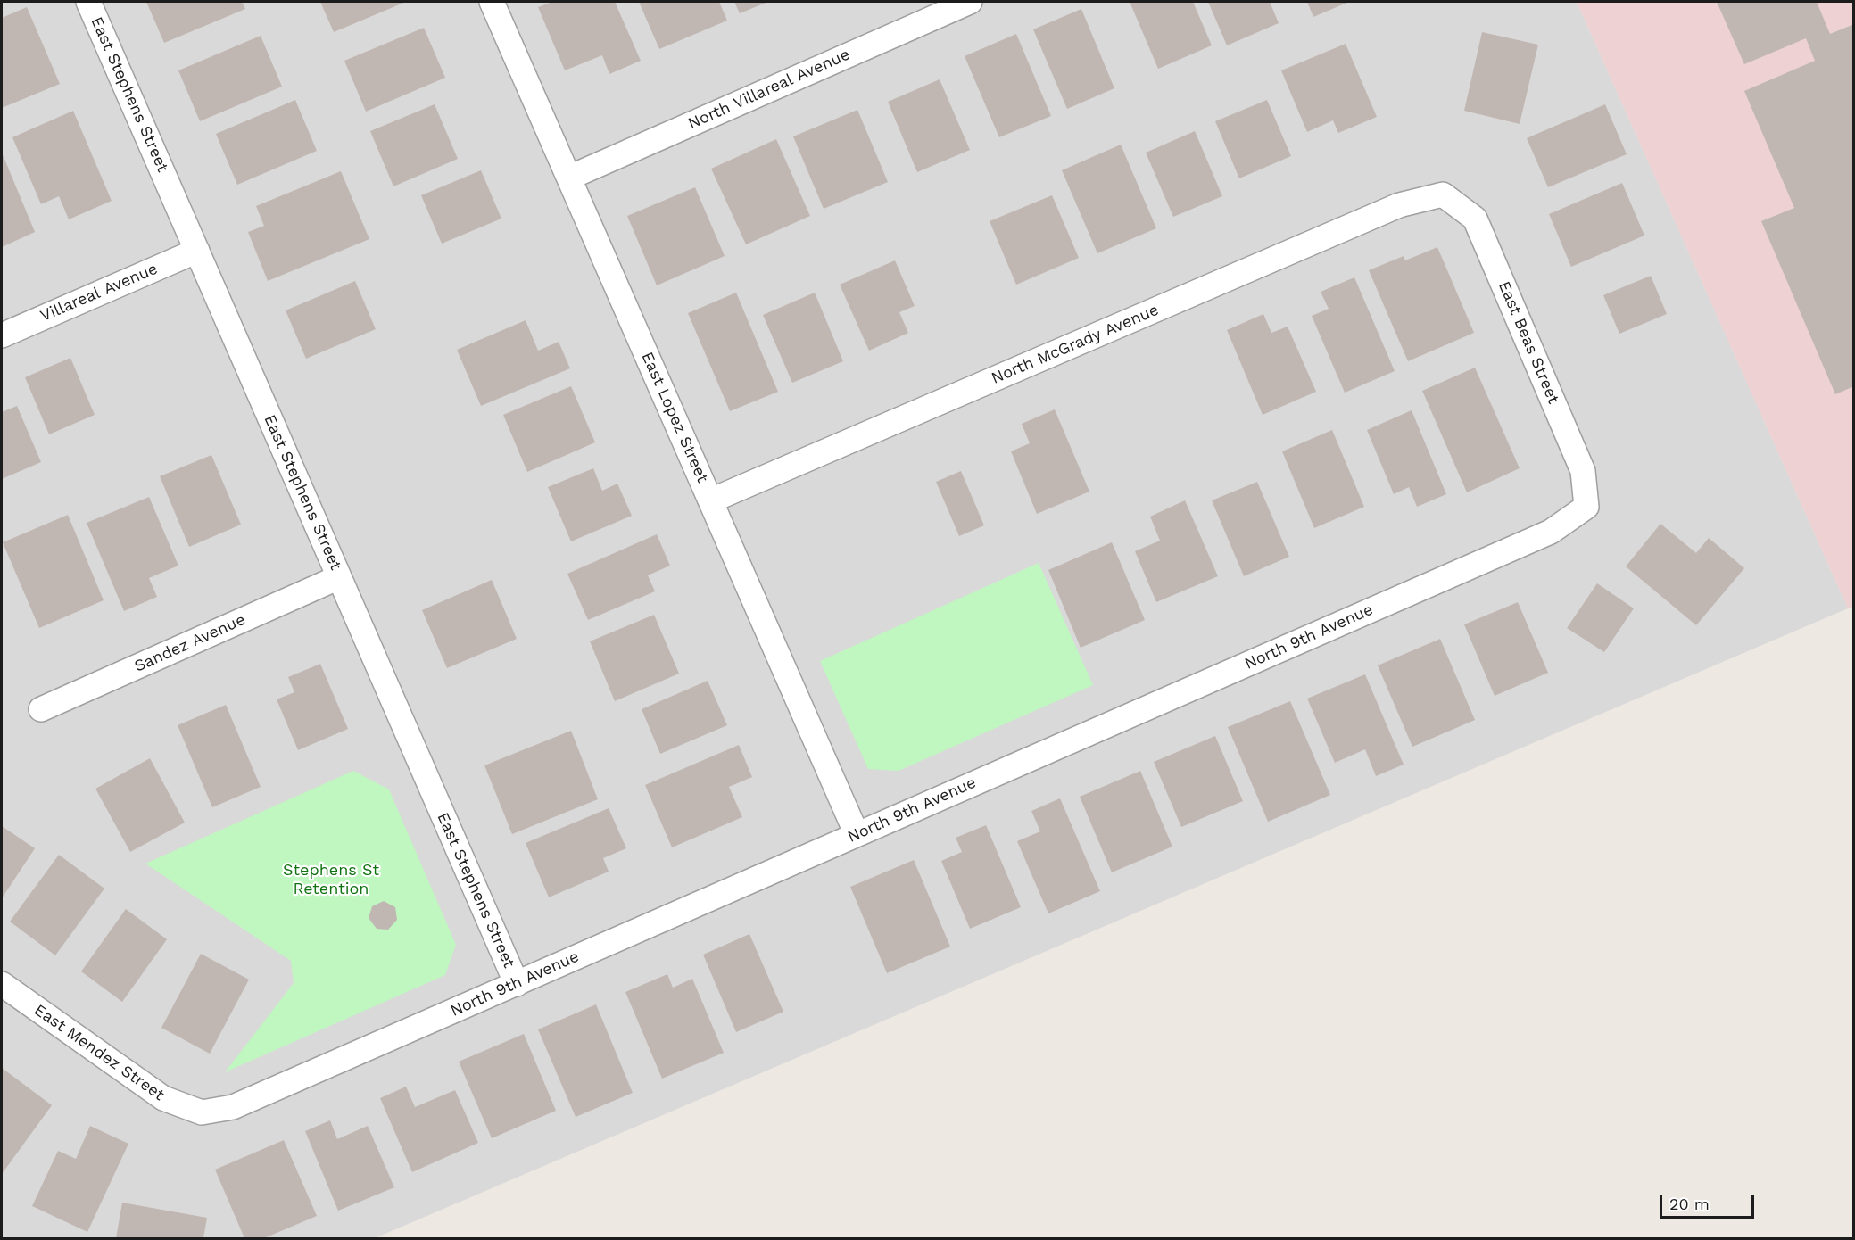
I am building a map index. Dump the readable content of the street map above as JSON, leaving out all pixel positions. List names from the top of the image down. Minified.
{"streets":{"street":["North Villareal Avenue","East Stephens Street","Villareal Avenue","East Beas Street","North McGrady Avenue","East Lopez Street","North 9th Avenue","Sandez Avenue","East Mendez Street"]},"crossings":[["North Villareal Avenue","East Lopez Street"],["East Stephens Street","Villareal Avenue"],["East Stephens Street","North 9th Avenue"],["East Stephens Street","Sandez Avenue"],["East Beas Street","North McGrady Avenue"],["East Beas Street","North 9th Avenue"],["North McGrady Avenue","East Lopez Street"],["East Lopez Street","North 9th Avenue"],["North 9th Avenue","East Mendez Street"]],"parks":["Stephens St Retention"],"scale_bar":"20 m"}
